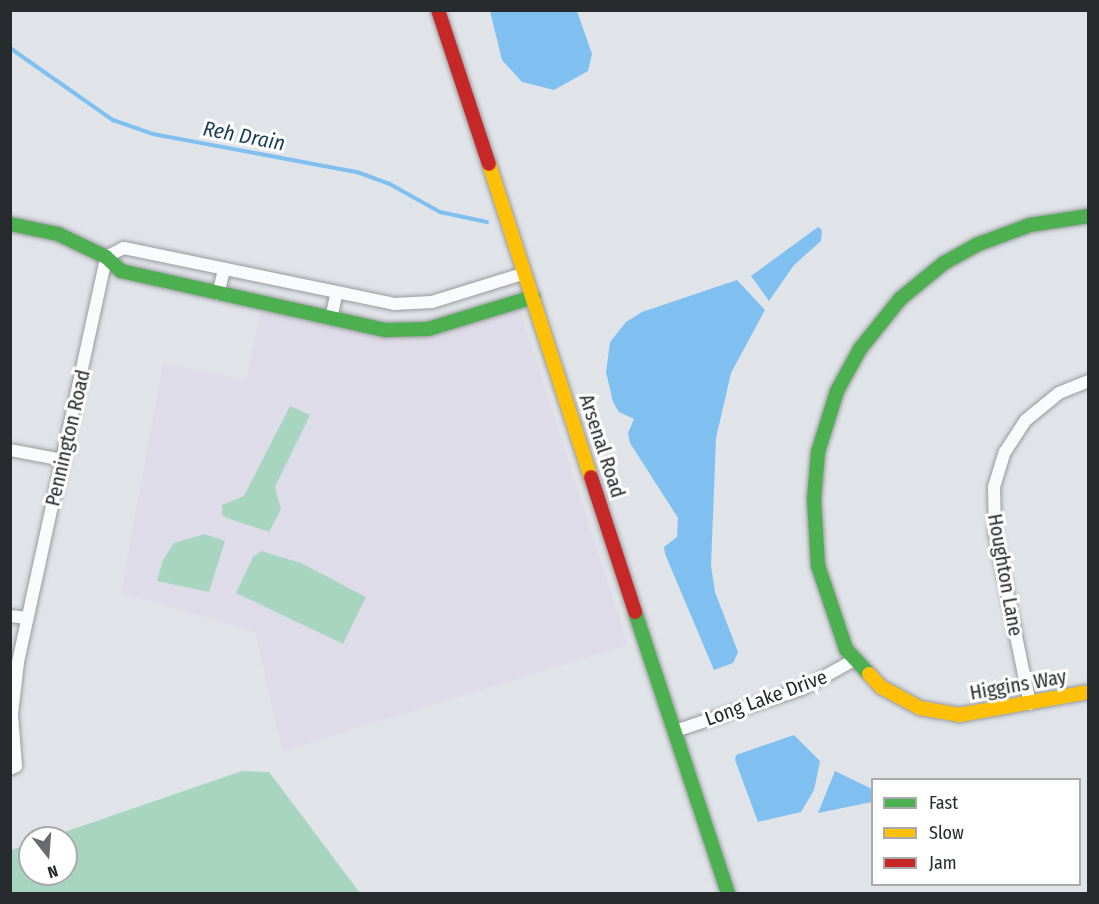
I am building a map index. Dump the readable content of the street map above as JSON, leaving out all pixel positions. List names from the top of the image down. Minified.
{"streets":{"street":["Pennington Road","Arsenal Road","Houghton Lane","Higgins Way","Long Lake Drive"]},"crossings":[["Arsenal Road","Long Lake Drive"],["Houghton Lane","Higgins Way"],["Higgins Way","Long Lake Drive"]],"water":["Reh Drain"],"legend":["Fast","Slow","Jam"],"north":"bottom"}
